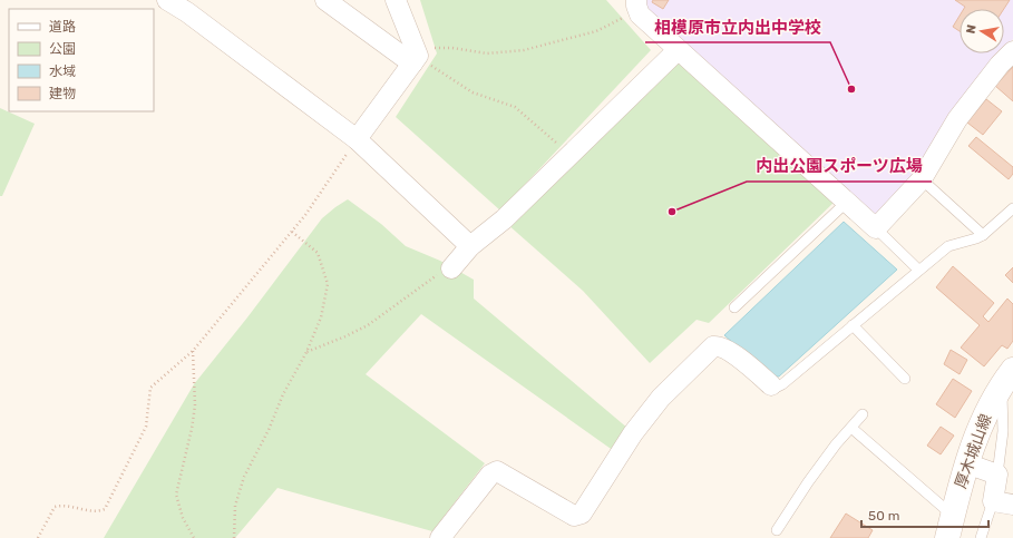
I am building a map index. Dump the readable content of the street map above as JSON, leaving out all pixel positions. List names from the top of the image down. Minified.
{"streets":{"main road":["厚木城山線"]},"places":["相模原市立内出中学校","内出公園スポーツ広場"],"legend":["道路","公園","水域","建物"],"scale_bar":"50 m","north":"left"}
